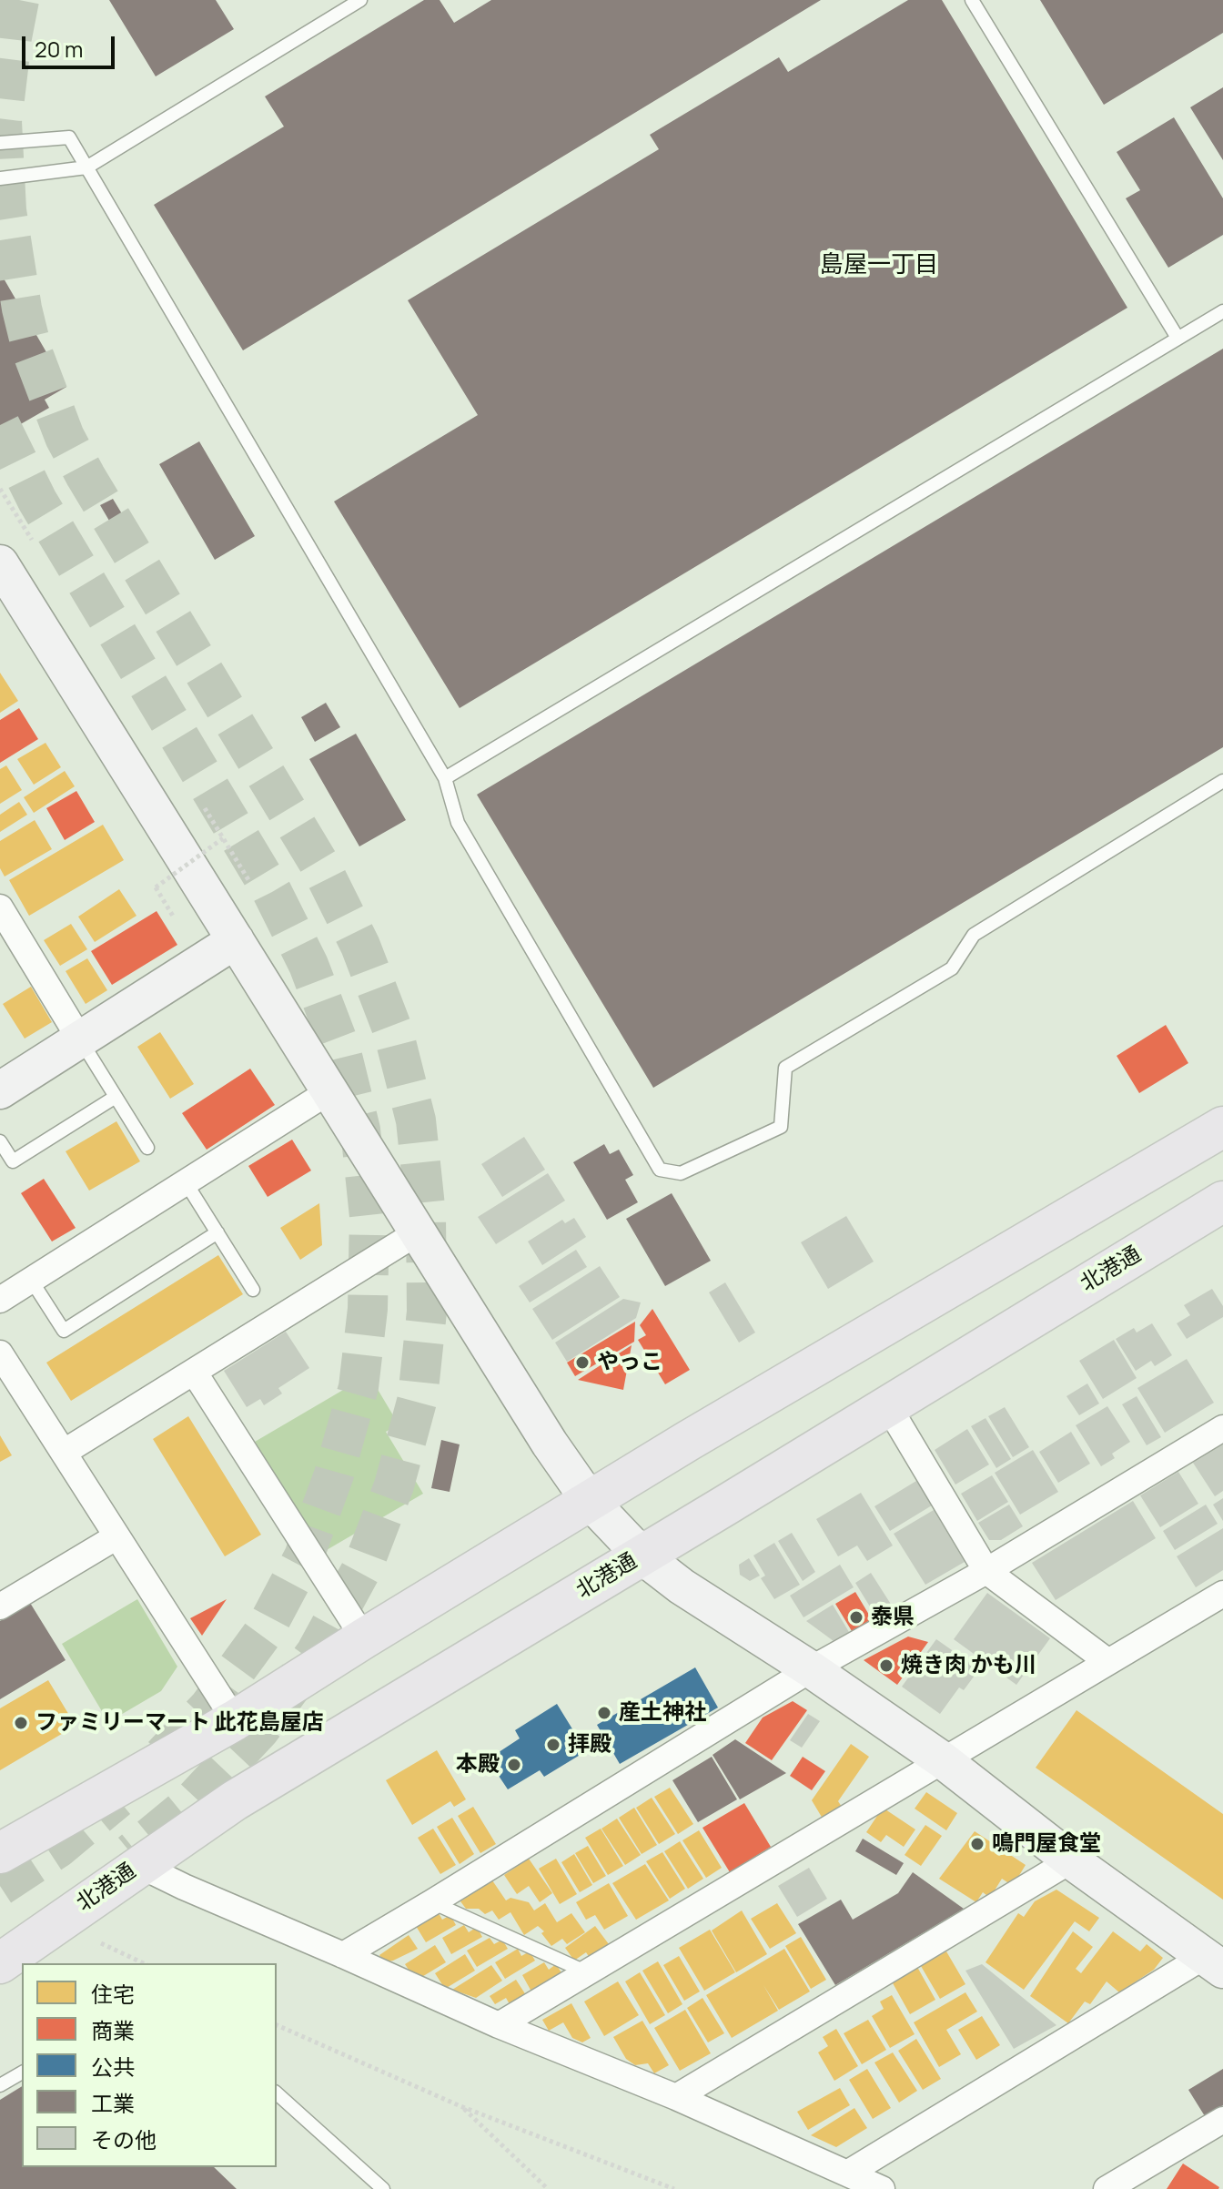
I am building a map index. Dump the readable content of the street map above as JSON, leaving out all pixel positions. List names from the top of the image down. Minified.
{"streets":{"main road":["北港通"]},"districts":["島屋一丁目"],"places":["やっこ","泰県","焼き肉 かも川","産土神社","ファミリーマート 此花島屋店","拝殿","本殿","鳴門屋食堂"],"legend":["住宅","商業","公共","工業","その他"],"scale_bar":"20 m"}
